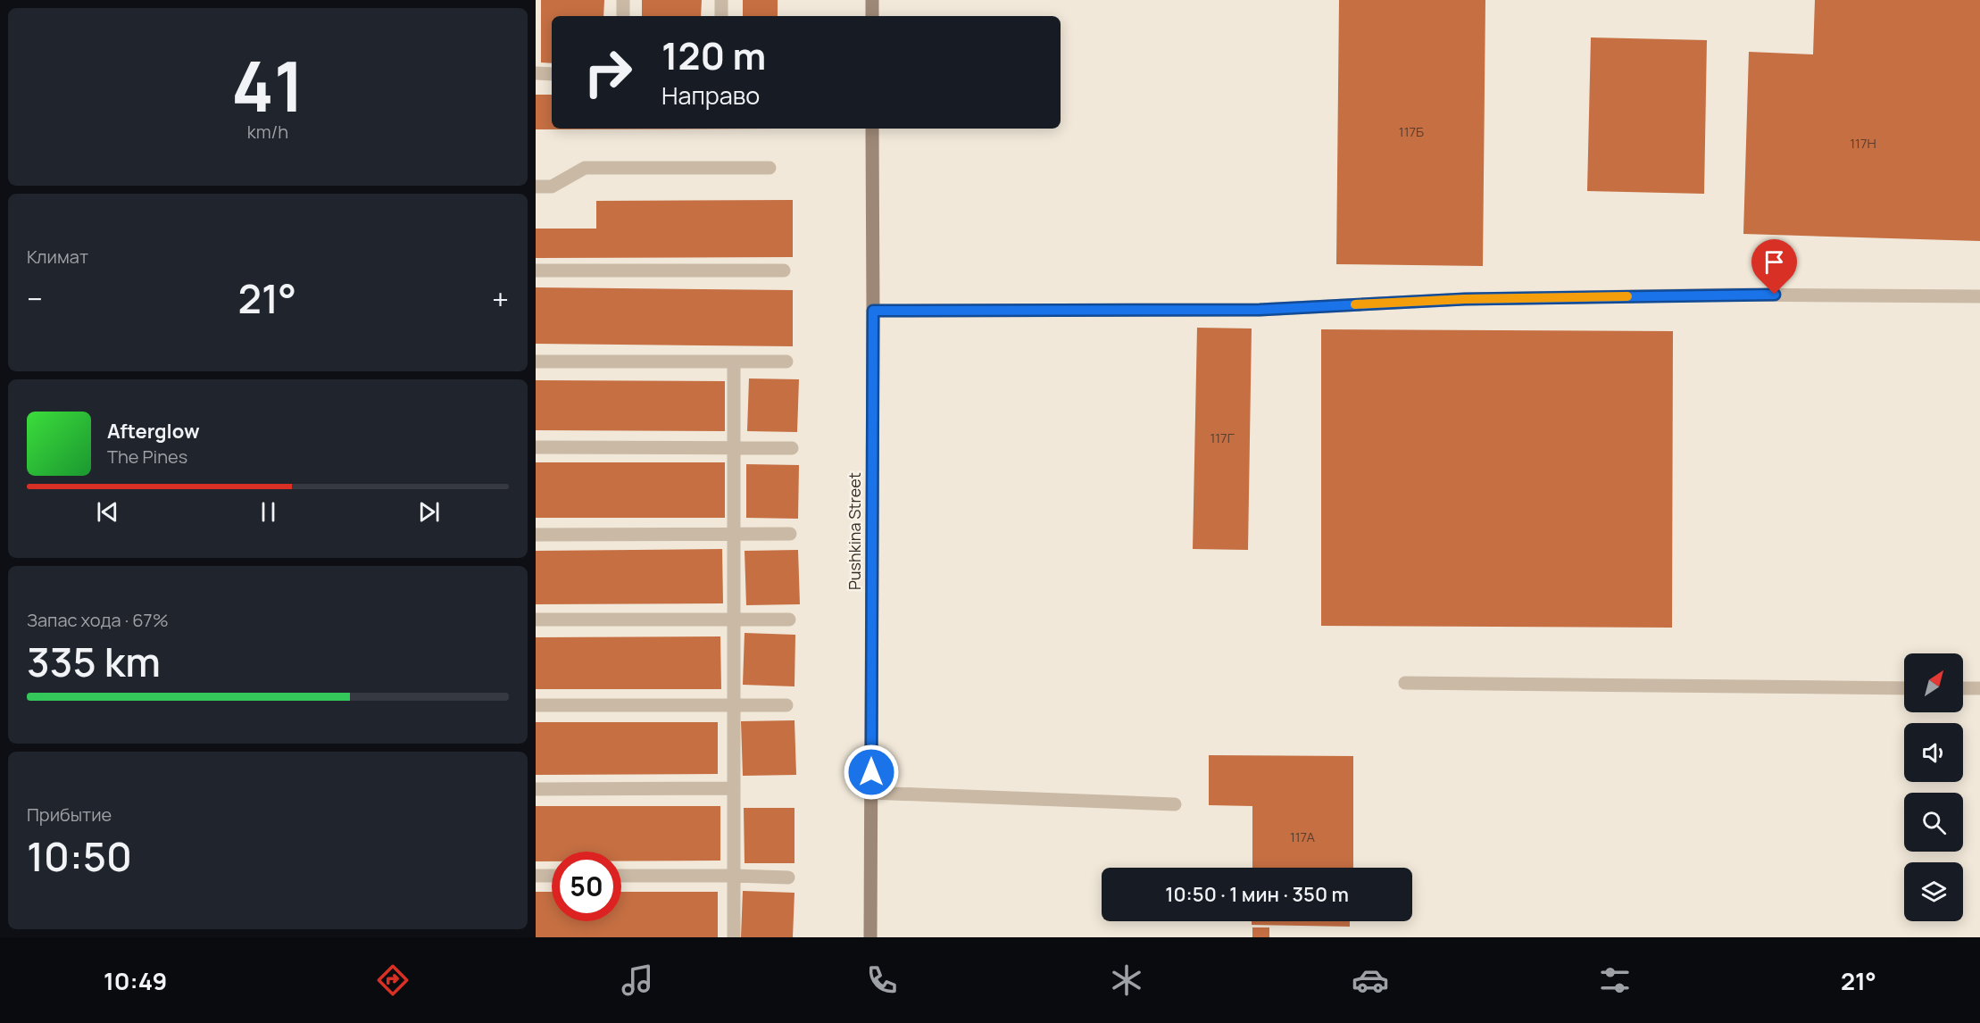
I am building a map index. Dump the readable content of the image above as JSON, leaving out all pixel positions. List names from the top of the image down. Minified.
{"streets":{"main road":["Pushkina Street"]},"house_numbers":["117Б","117Н","117Г","117А"],"north":"top right","page":{"tile":[["41","km/h"],"Климат",["Запас хода · 67%","335 km"],["Прибытие","10:50"]],"turn":["120 m","Направо"],"heat":["−","21°","+"],"song":["Afterglow","The Pines"],"limit":"50","trip":"10:50 · 1 мин · 350 m","tabs":["10:49","21°"]}}
